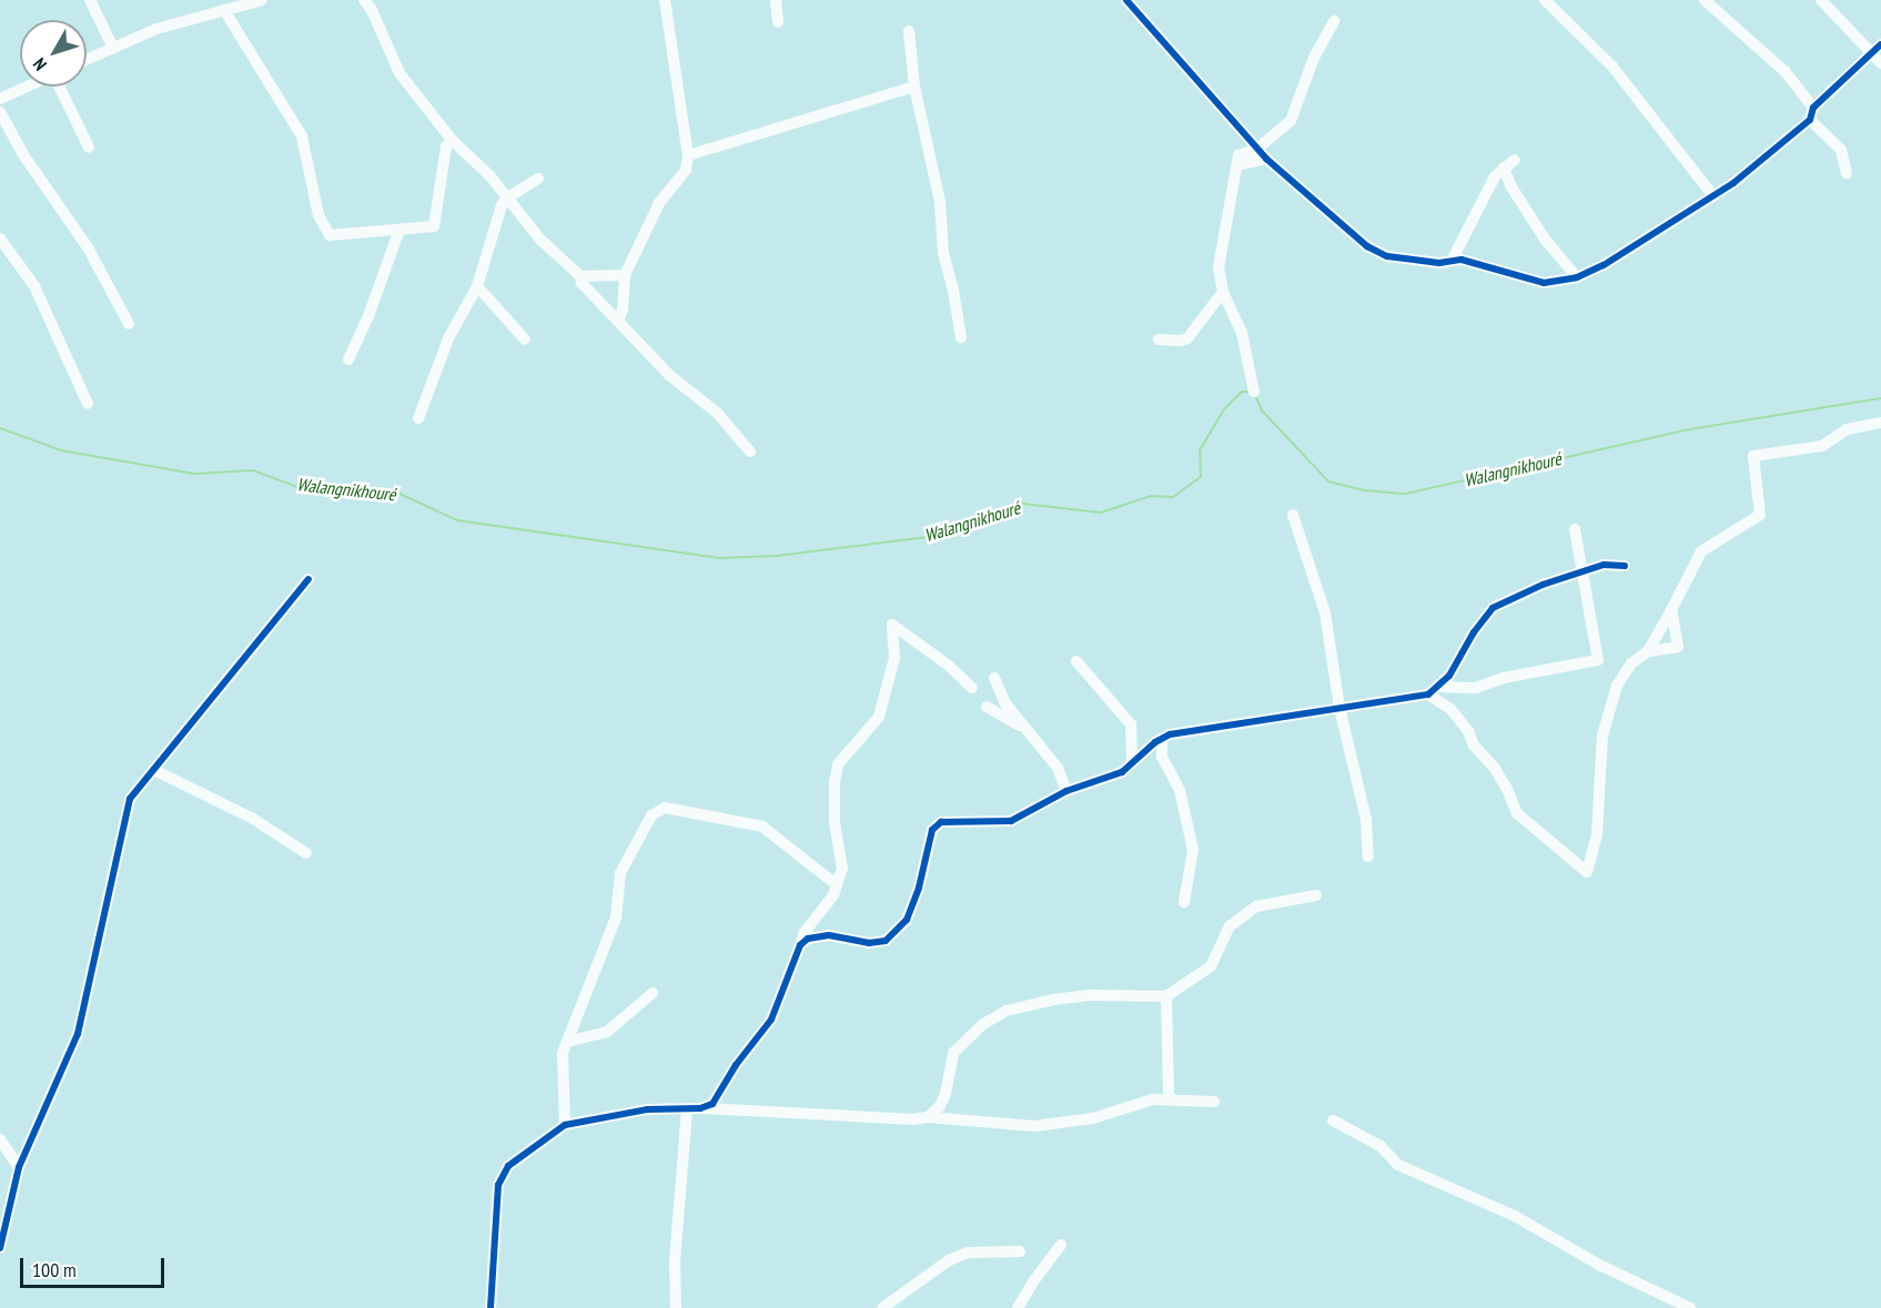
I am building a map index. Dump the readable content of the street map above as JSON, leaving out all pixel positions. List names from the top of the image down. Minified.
{"water":["Walangnikhouré"],"scale_bar":"100 m","north":"bottom left"}
